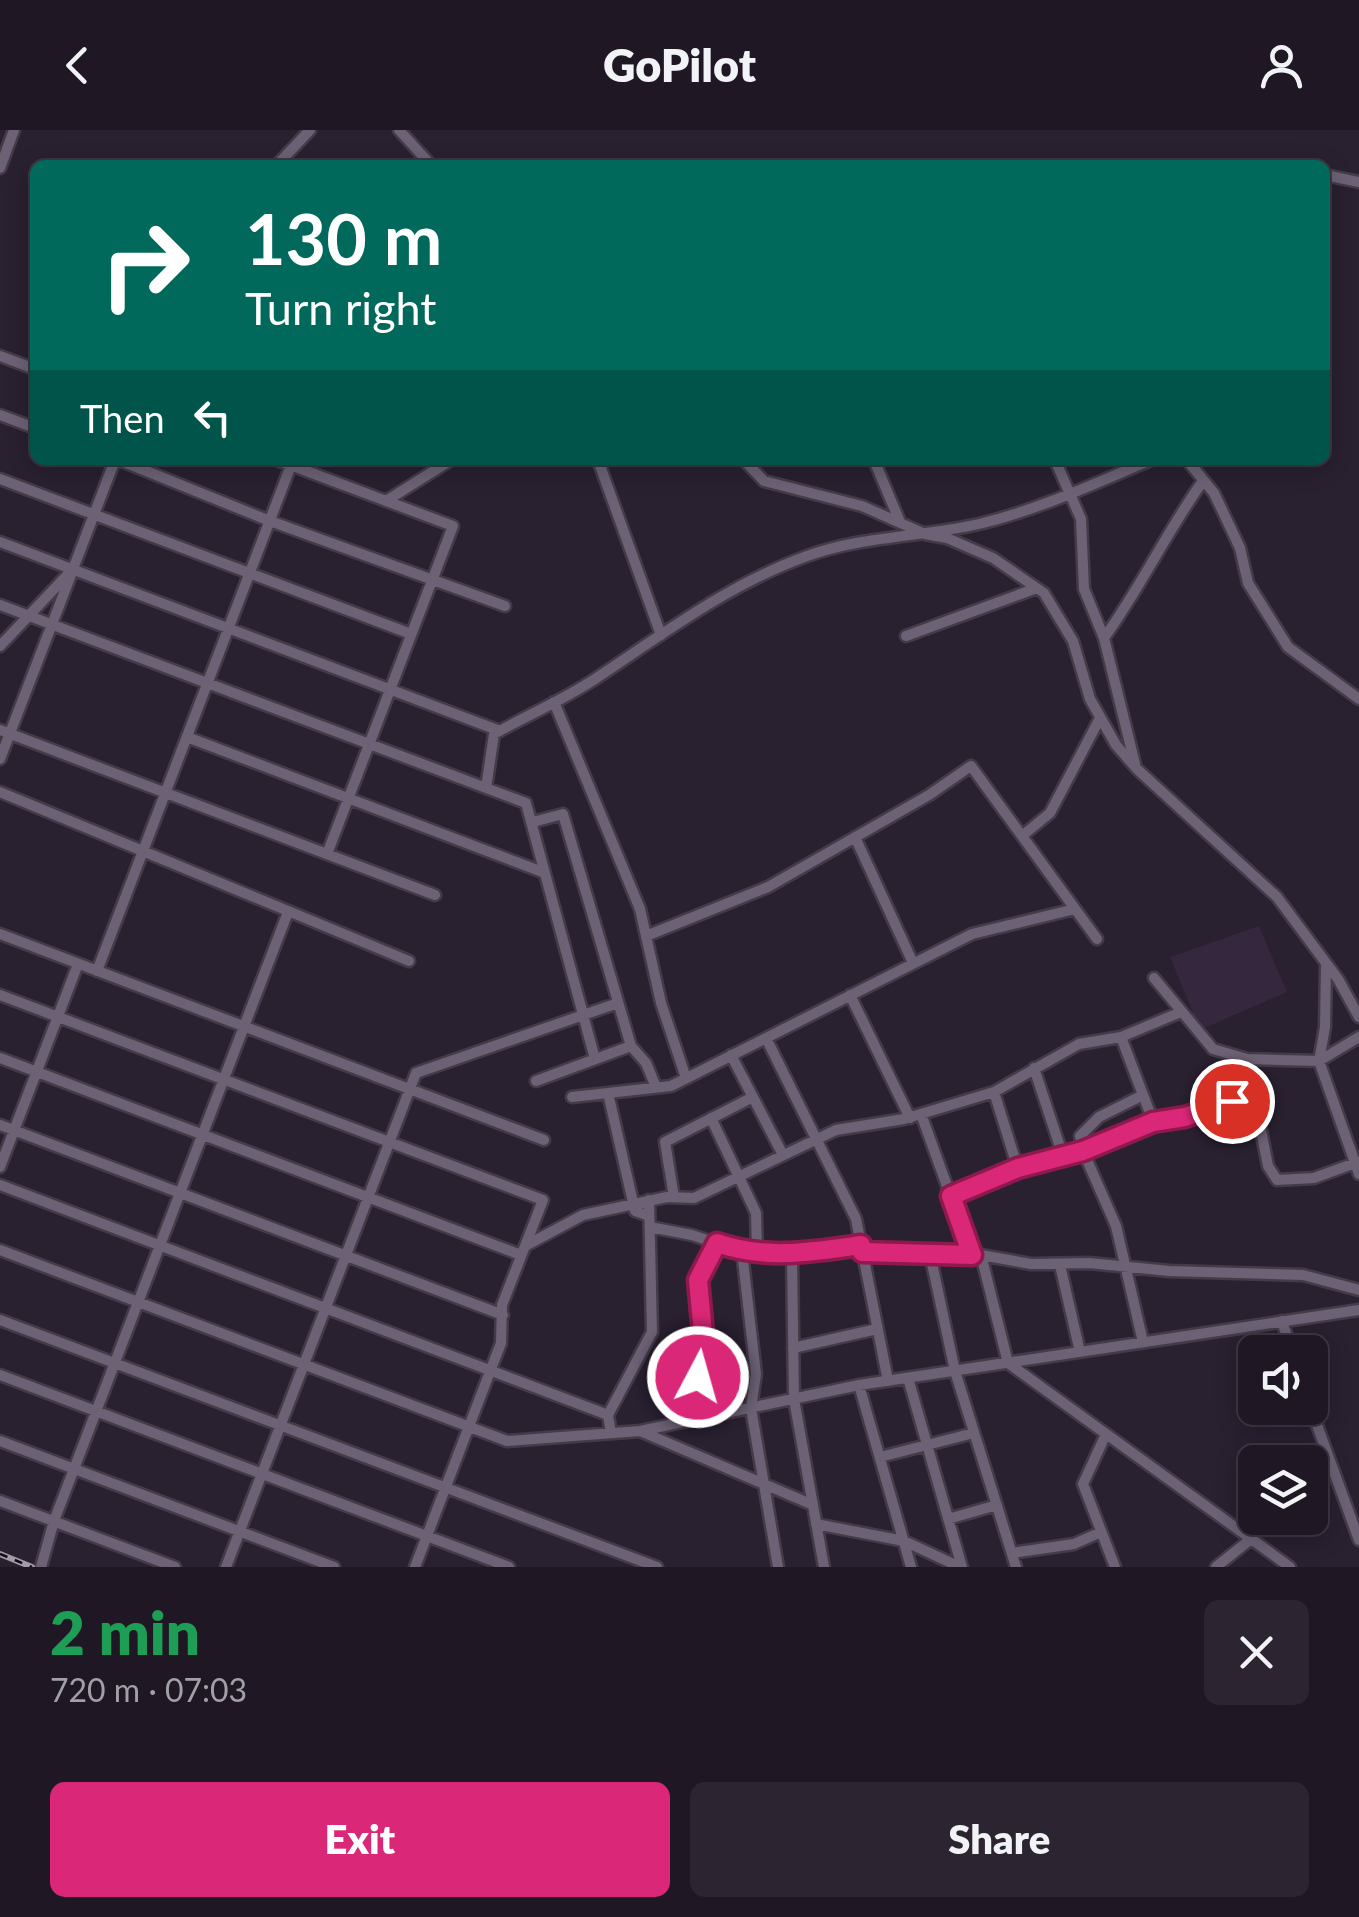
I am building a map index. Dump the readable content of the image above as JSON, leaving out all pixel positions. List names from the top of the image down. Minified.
{"page":{"header":"GoPilot","turn":["130 m","Turn right"],"then":"Then","heading":["2 min","720 m · 07:03"],"buttons":["Exit","Share"]}}
